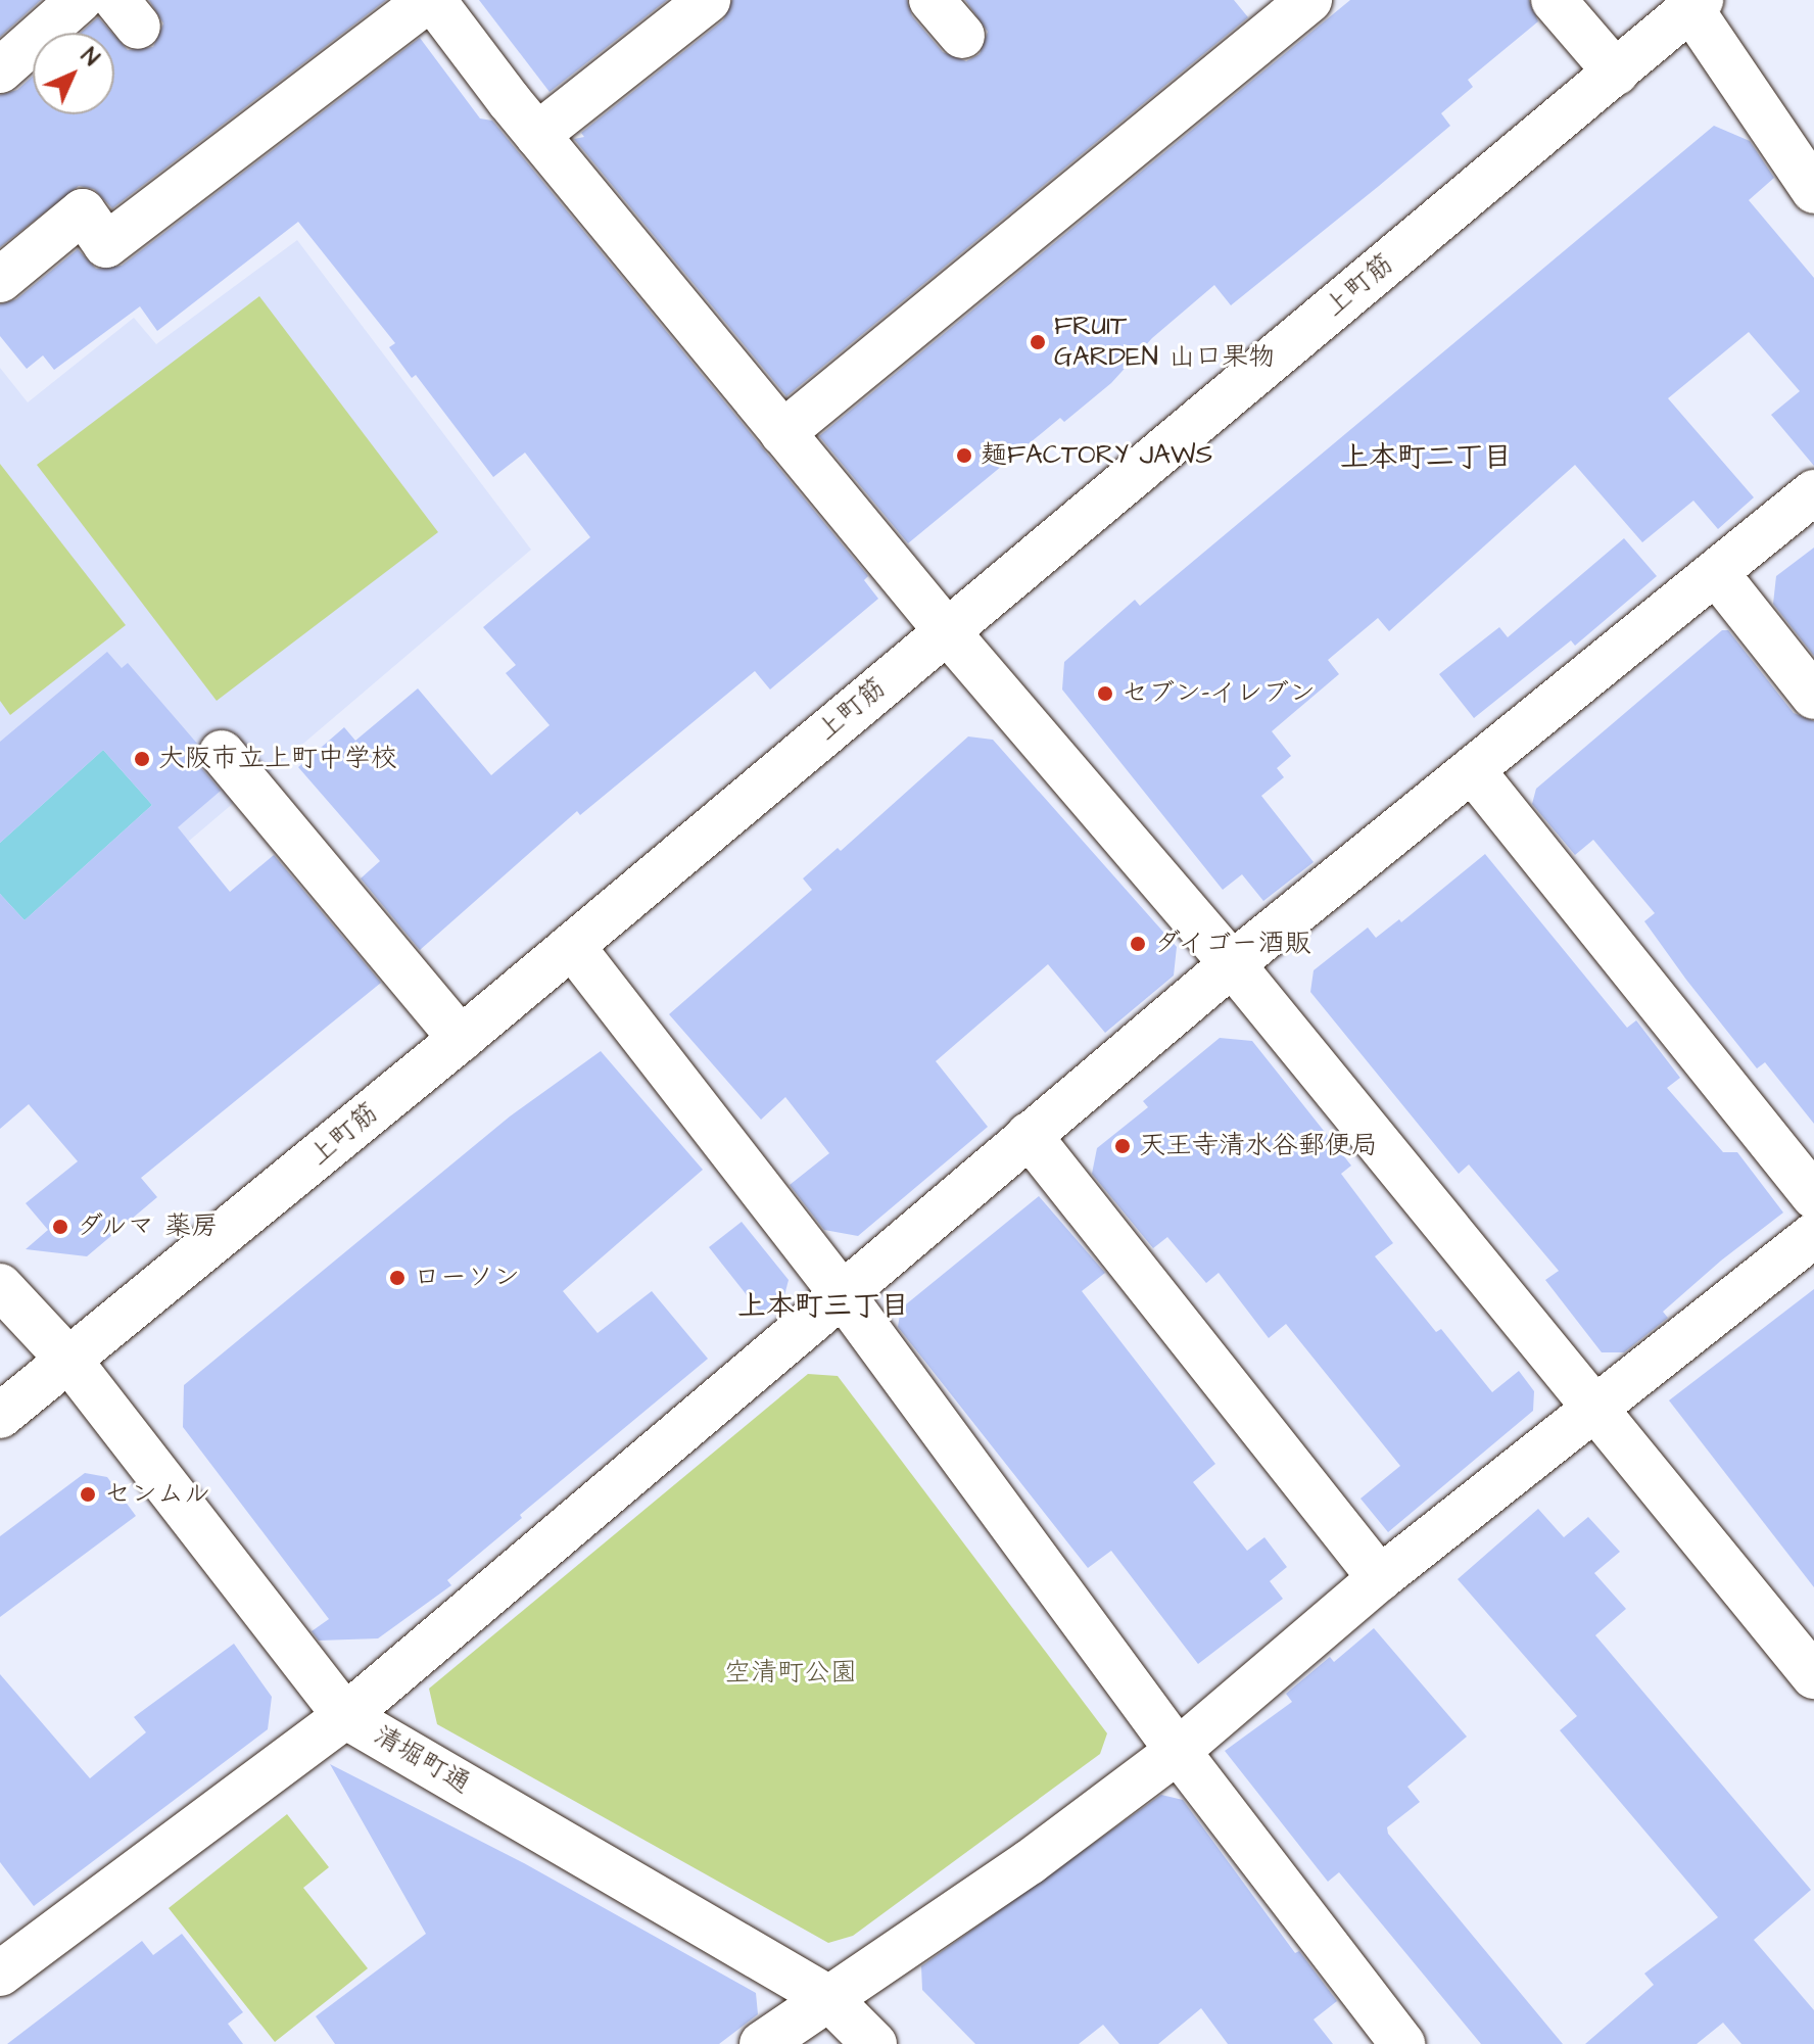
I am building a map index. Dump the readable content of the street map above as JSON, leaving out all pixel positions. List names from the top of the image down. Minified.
{"streets":{"street":["上町筋","清堀町通"]},"crossings":[["上町筋","清堀町通"]],"districts":["上本町二丁目","上本町三丁目"],"parks":["空清町公園"],"places":["FRUIT GARDEN 山口果物","麺FACTORY JAWS","セブン-イレブン","大阪市立上町中学校","ダイゴー酒販","天王寺清水谷郵便局","ダルマ 薬房","ローソン","センムル"],"north":"top right"}
